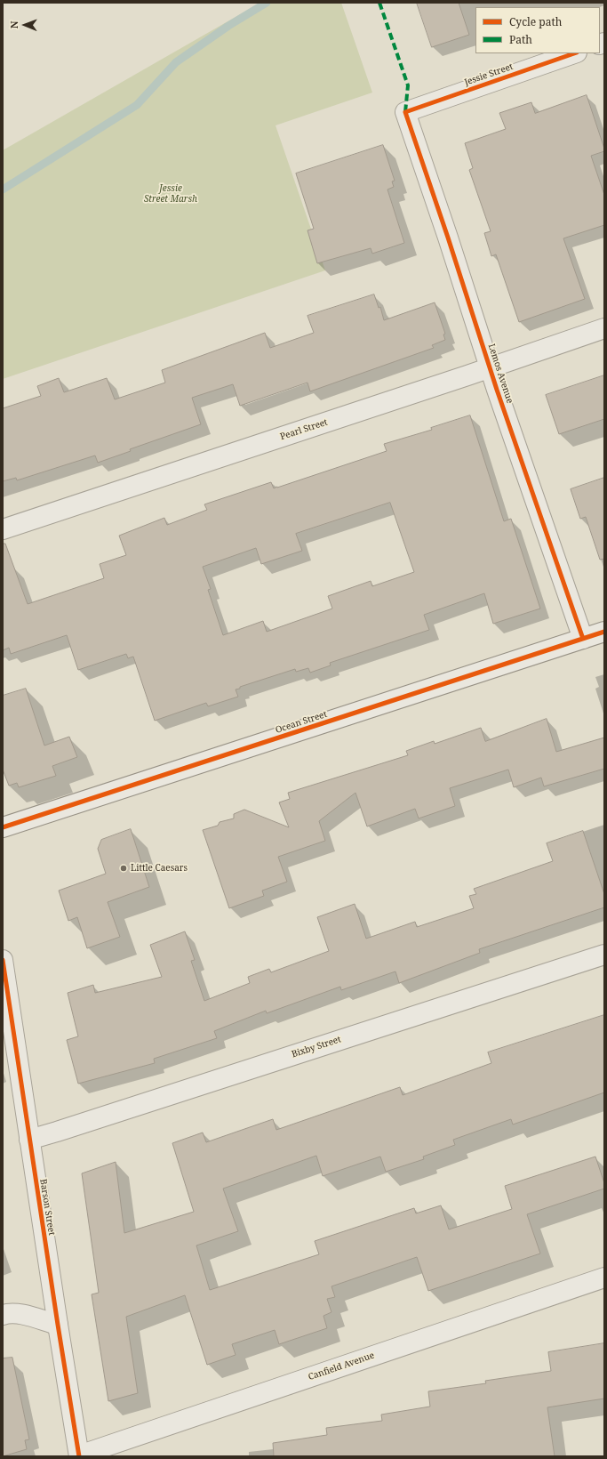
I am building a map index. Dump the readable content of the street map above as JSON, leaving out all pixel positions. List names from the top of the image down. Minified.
{"streets":{"street":["Jessie Street","Lemos Avenue","Pearl Street","Ocean Street","Bixby Street","Barson Street","Canfield Avenue"]},"crossings":[["Jessie Street","Lemos Avenue"],["Lemos Avenue","Pearl Street"],["Lemos Avenue","Ocean Street"],["Bixby Street","Barson Street"],["Barson Street","Canfield Avenue"]],"parks":["Jessie Street Marsh"],"places":["Little Caesars"],"legend":["Cycle path","Path"],"north":"left"}
